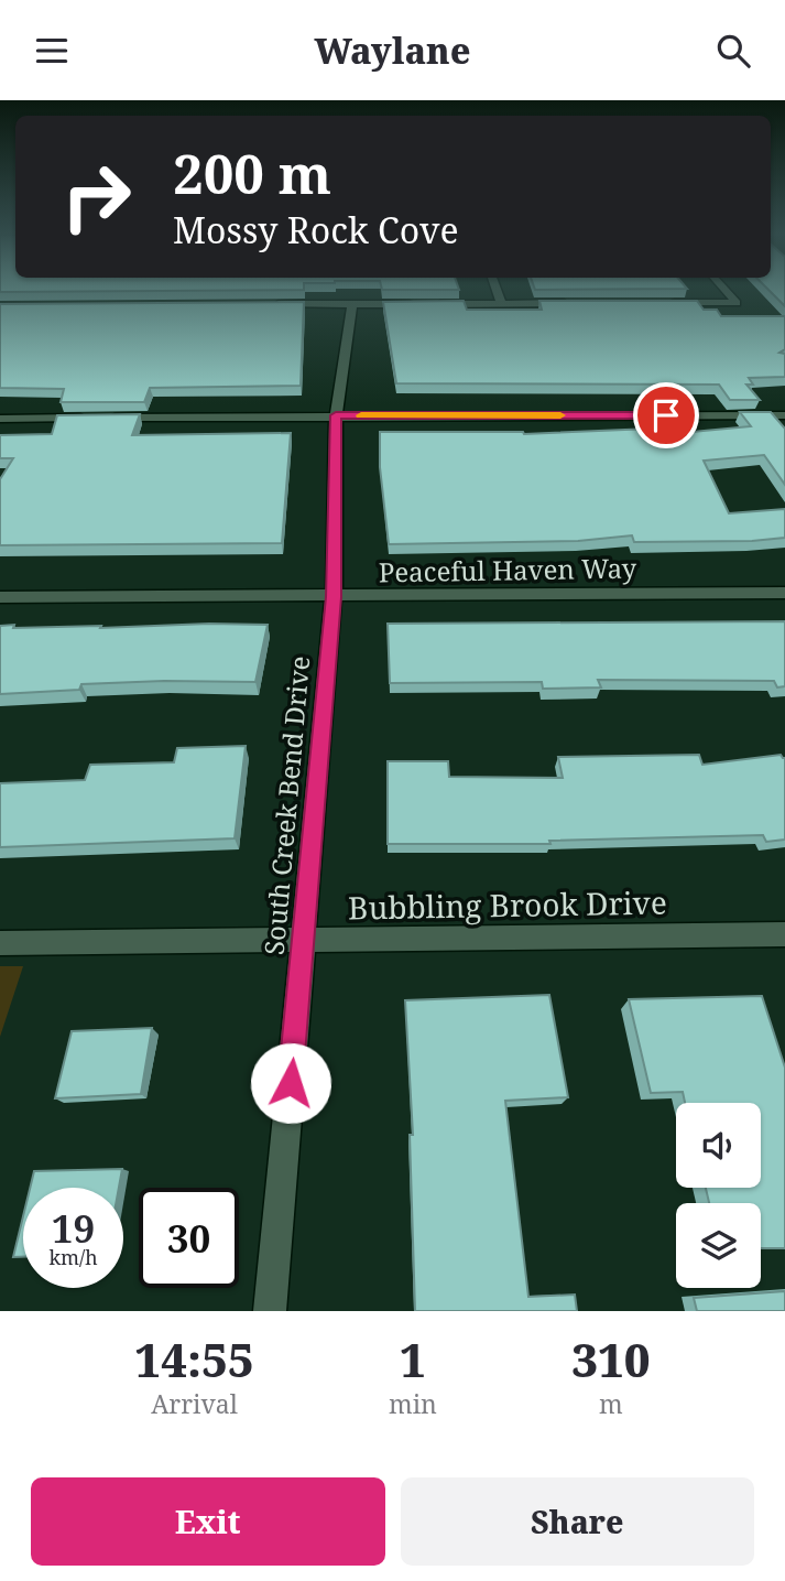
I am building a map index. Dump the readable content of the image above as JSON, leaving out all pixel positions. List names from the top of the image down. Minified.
{"streets":{"street":["Peaceful Haven Way","South Creek Bend Drive","Bubbling Brook Drive"]},"crossings":[["Peaceful Haven Way","South Creek Bend Drive"],["South Creek Bend Drive","Bubbling Brook Drive"]],"page":{"header":"Waylane","turn":["200 m","Mossy Rock Cove"],"speed":"19 km/h","limit":"30","eta":["14:55","Arrival","1","min","310","m"],"buttons":["Exit","Share"]}}
